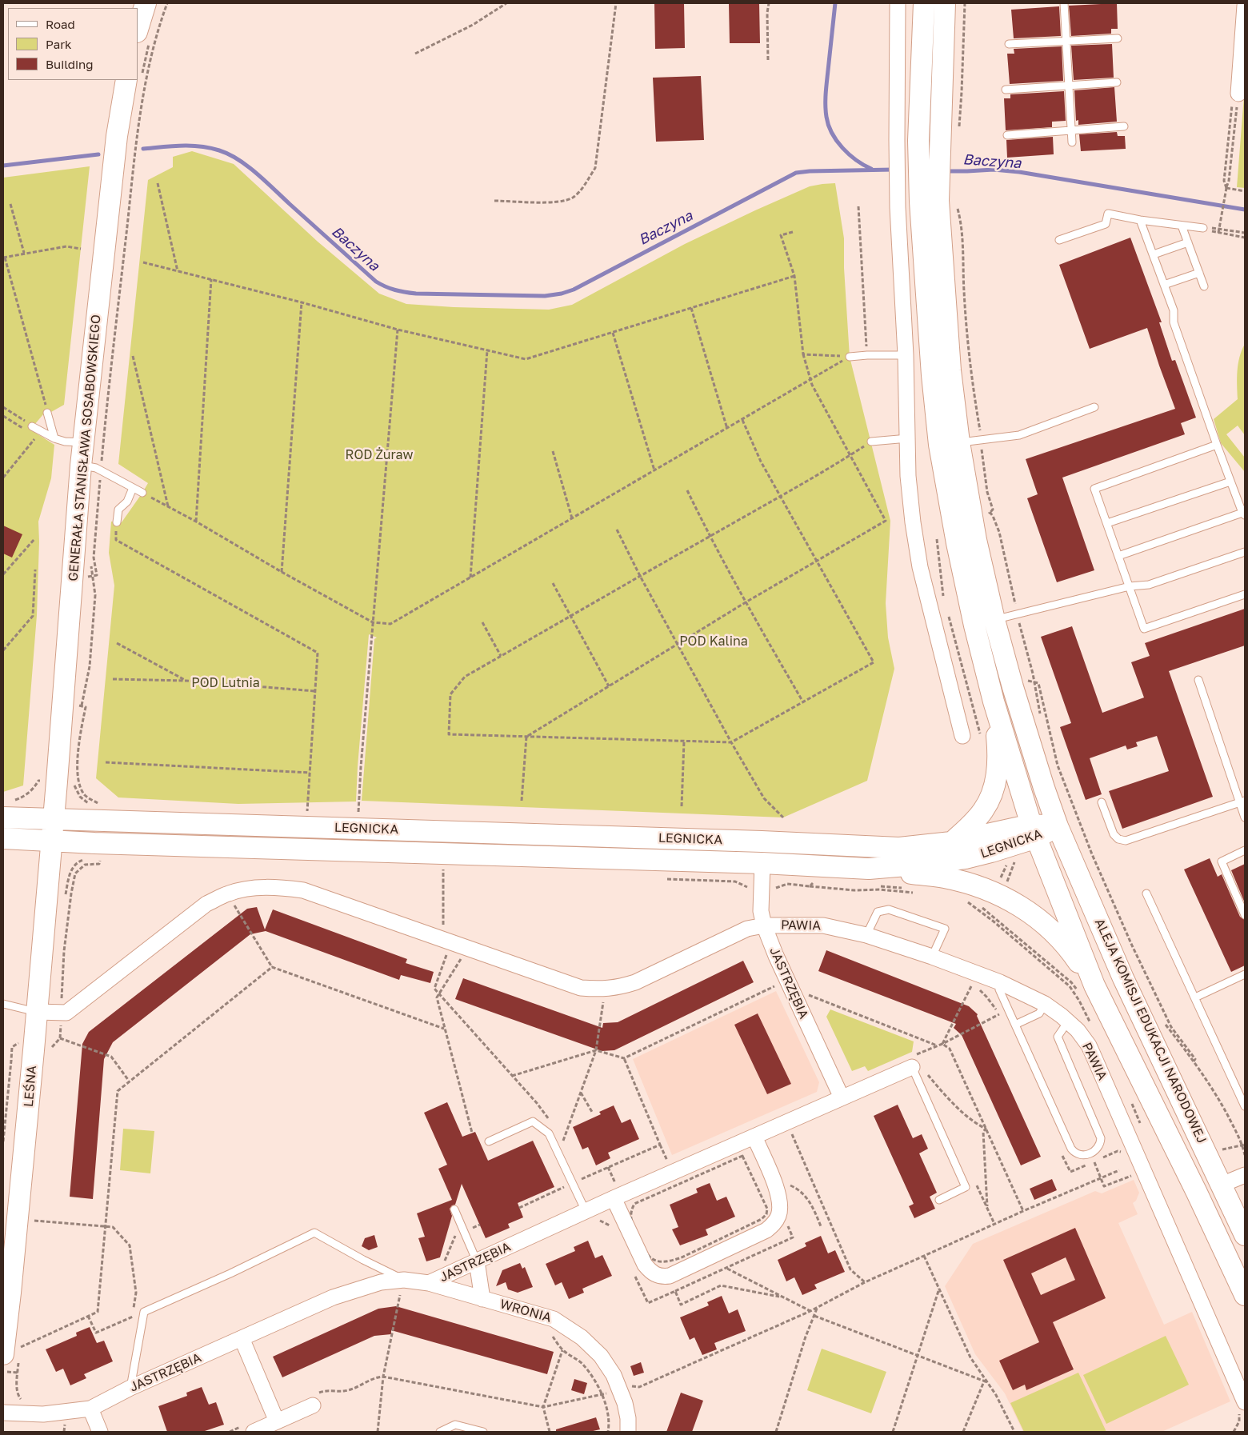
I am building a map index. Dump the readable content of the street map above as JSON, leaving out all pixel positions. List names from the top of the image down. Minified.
{"streets":{"main road":["GENERAŁA STANISŁAWA SOSABOWSKIEGO","LEGNICKA","ALEJA KOMISJI EDUKACJI NARODOWEJ","LEŚNA"],"street":["PAWIA","JASTRZĘBIA","WRONIA"]},"crossings":[["GENERAŁA STANISŁAWA SOSABOWSKIEGO","LEGNICKA"],["GENERAŁA STANISŁAWA SOSABOWSKIEGO","LEŚNA"],["LEGNICKA","JASTRZĘBIA"],["LEGNICKA","ALEJA KOMISJI EDUKACJI NARODOWEJ"],["LEGNICKA","LEŚNA"],["PAWIA","JASTRZĘBIA"],["JASTRZĘBIA","WRONIA"]],"water":["Baczyna"],"parks":["ROD Żuraw","POD Kalina","POD Lutnia"],"legend":["Road","Park","Building"]}
